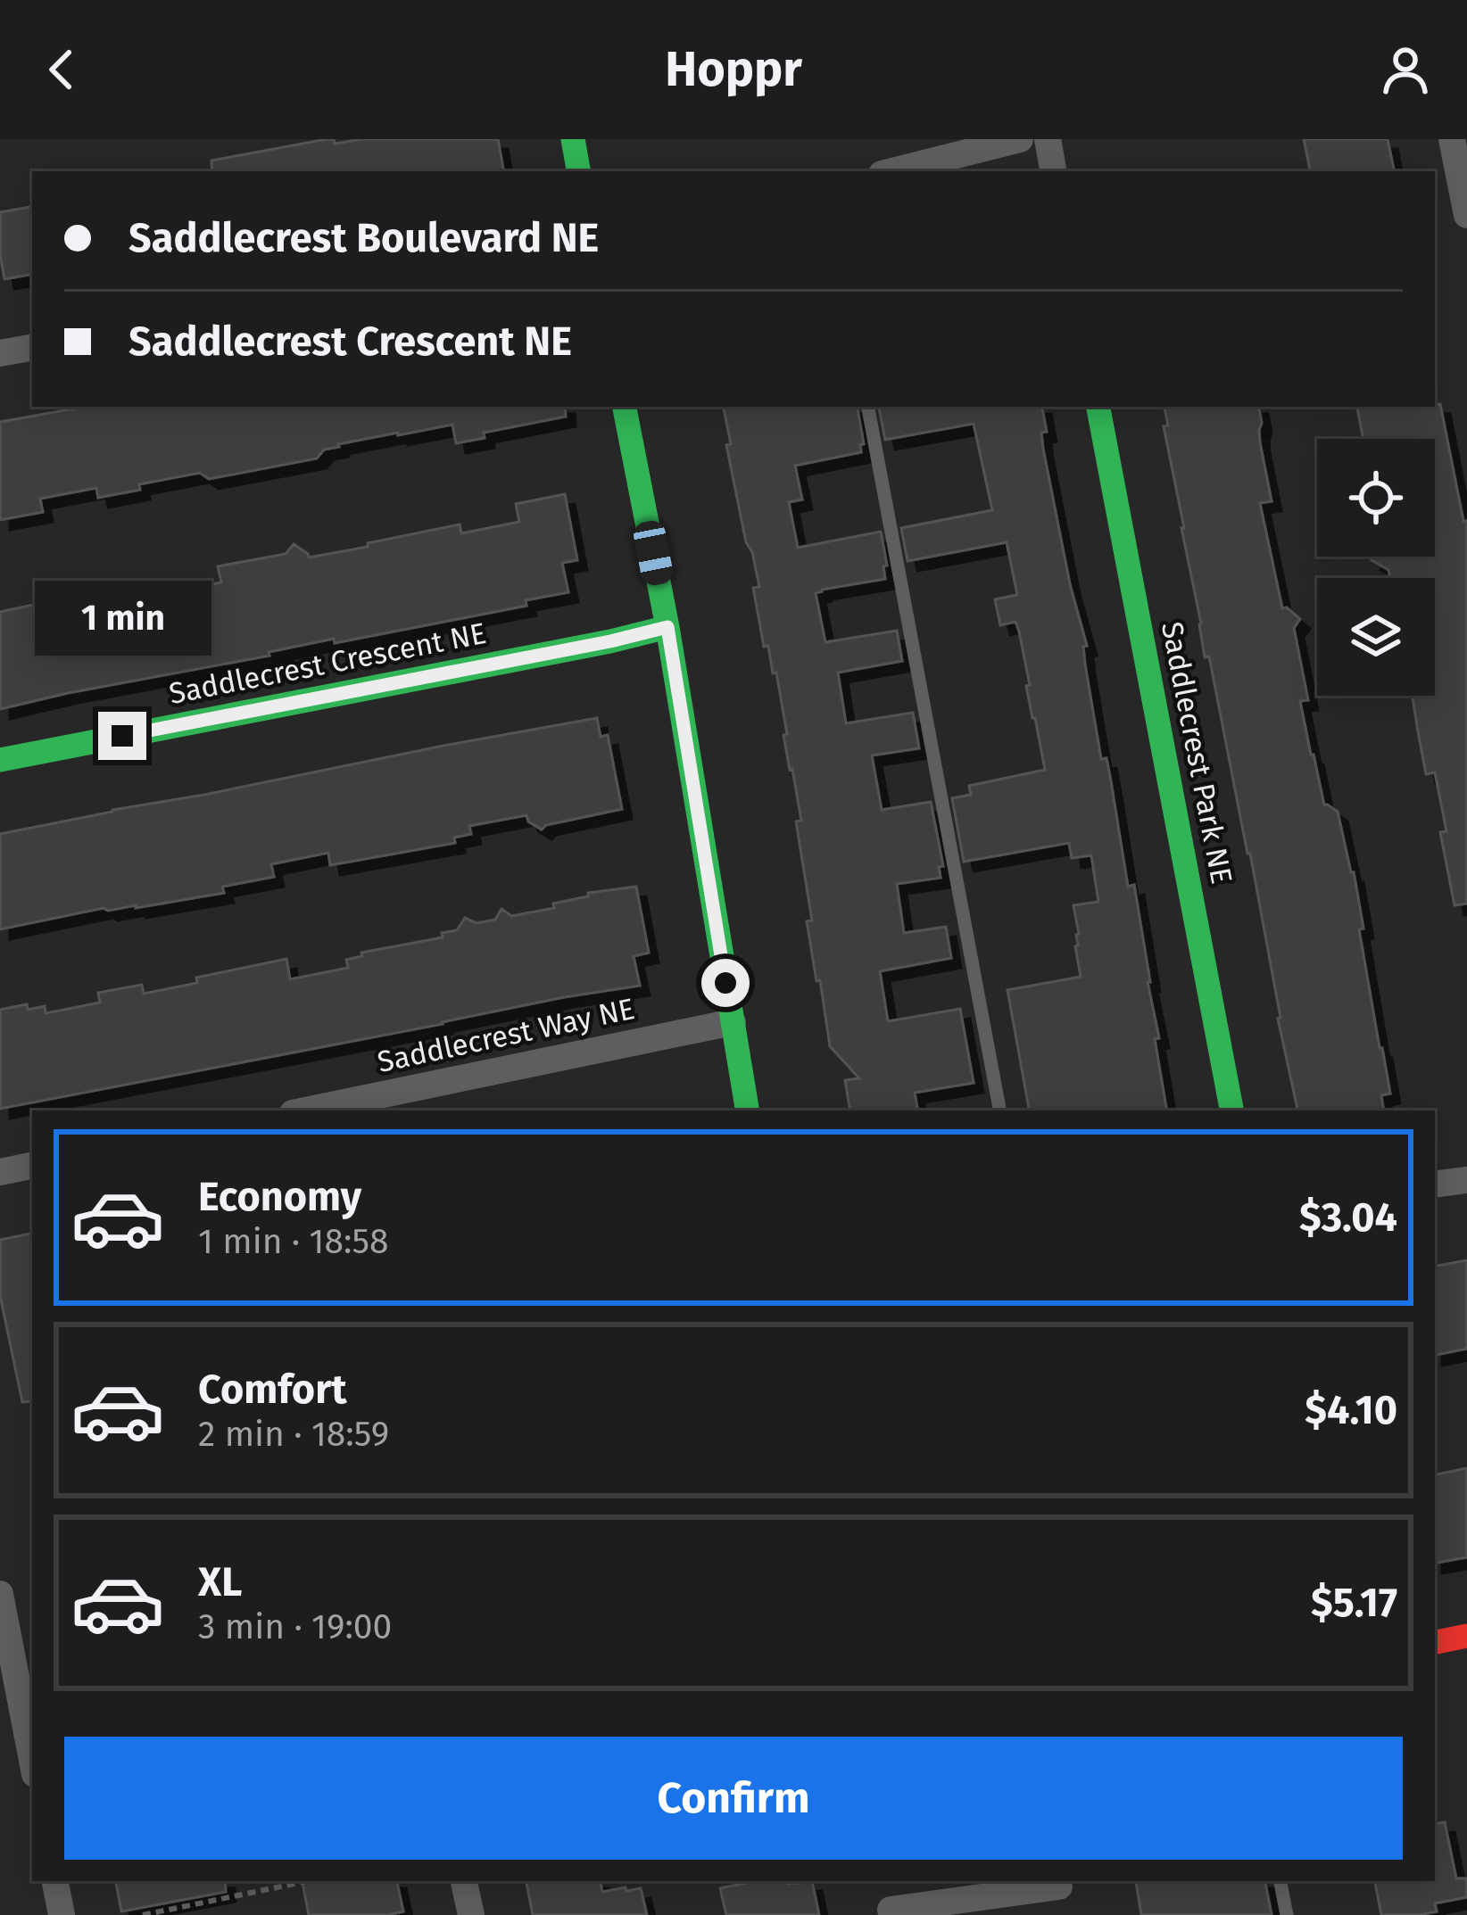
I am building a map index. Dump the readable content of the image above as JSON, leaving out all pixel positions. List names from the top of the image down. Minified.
{"streets":{"street":["Saddlecrest Crescent NE","Saddlecrest Park NE","Saddlecrest Way NE"]},"page":{"header":"Hoppr","banner":["Saddlecrest Boulevard NE","Saddlecrest Crescent NE"],"bubble":"1 min","list":[{"name":"Economy","note":"1 min · 18:58","value":"$3.04"},{"name":"Comfort","note":"2 min · 18:59","value":"$4.10"},{"name":"XL","note":"3 min · 19:00","value":"$5.17"}],"buttons":"Confirm"}}
